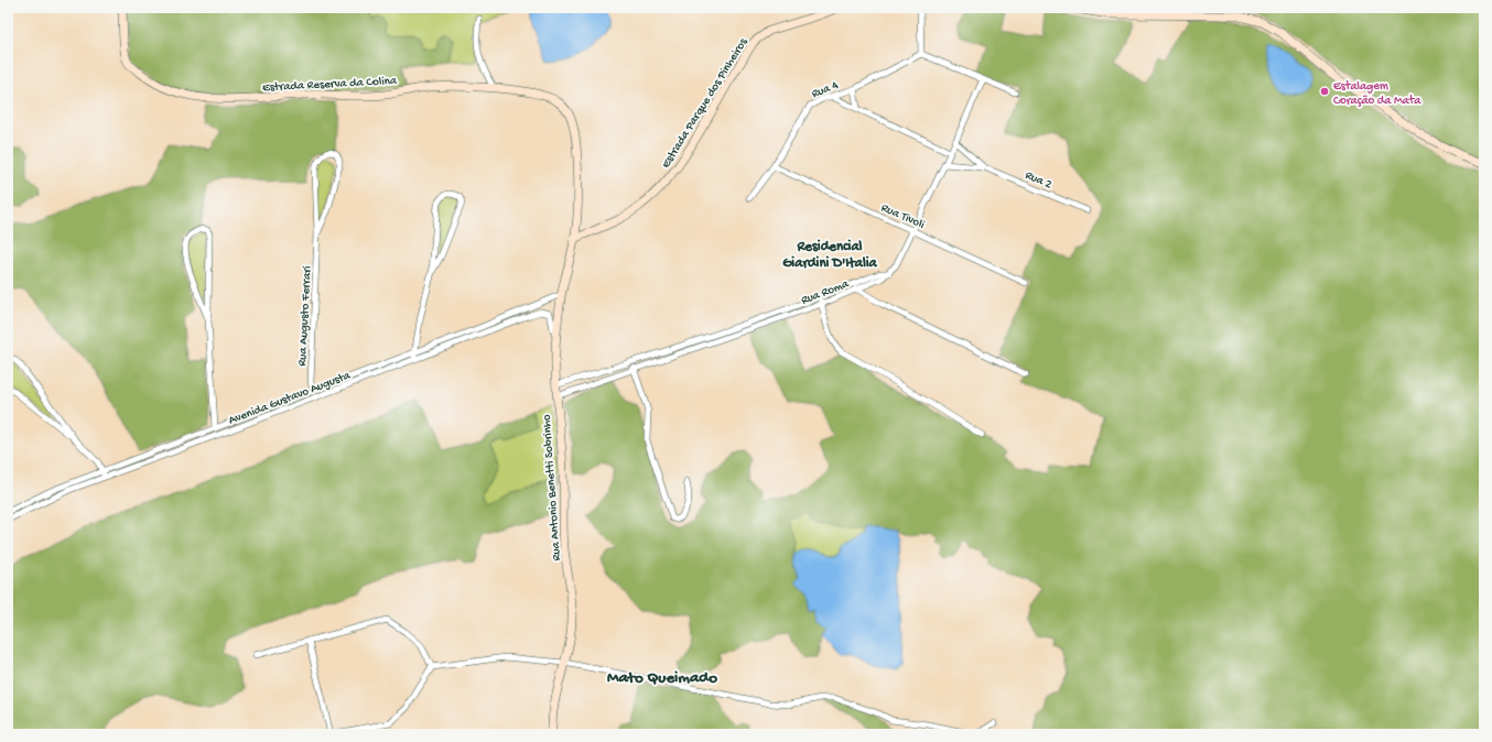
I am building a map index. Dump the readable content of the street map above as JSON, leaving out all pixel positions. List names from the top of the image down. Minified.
{"streets":{"street":["Estrada Reserva da Colina","Rua 4","Estrada Parque dos Pinheiros","Rua 2","Rua Tivoli","Rua Roma","Rua Augusto Ferrari","Avenida Gustavo Augusta","Rua Antonio Benetti Sobrinho"]},"crossings":[["Estrada Reserva da Colina","Estrada Parque dos Pinheiros"],["Estrada Reserva da Colina","Rua Antonio Benetti Sobrinho"],["Rua 4","Rua Tivoli"],["Estrada Parque dos Pinheiros","Rua Antonio Benetti Sobrinho"],["Rua Roma","Rua Antonio Benetti Sobrinho"],["Rua Augusto Ferrari","Avenida Gustavo Augusta"],["Avenida Gustavo Augusta","Rua Antonio Benetti Sobrinho"]],"districts":["Residencial Giardini D'Italia","Mato Queimado"],"places":["Estalagem Coração da Mata"]}
